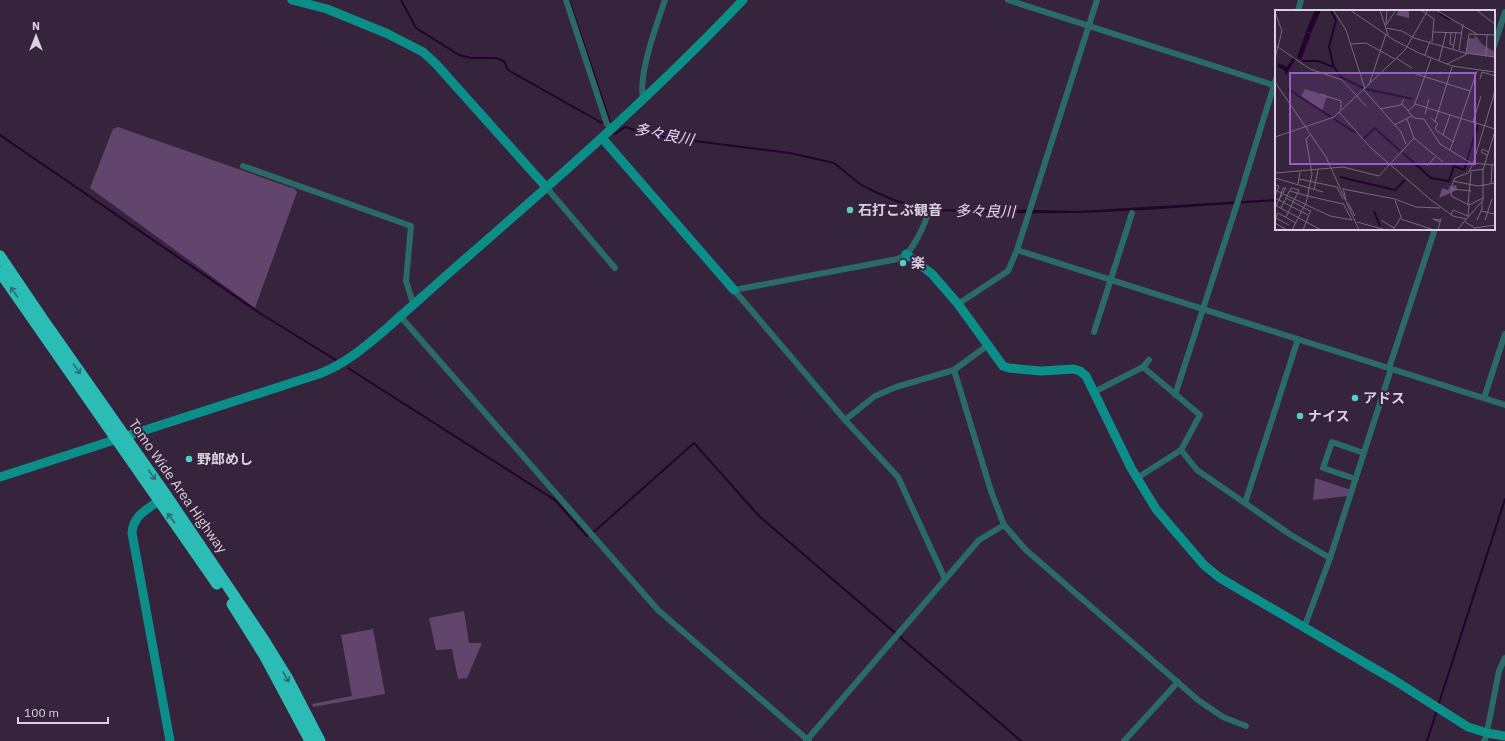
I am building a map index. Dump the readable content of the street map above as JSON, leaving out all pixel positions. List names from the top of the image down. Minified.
{"streets":{"highway":["Tomo Wide Area Highway"]},"water":["多々良川"],"places":["石打こぶ観音","楽","アドス","ナイス","野郎めし"],"scale_bar":"100 m","north":"top"}
